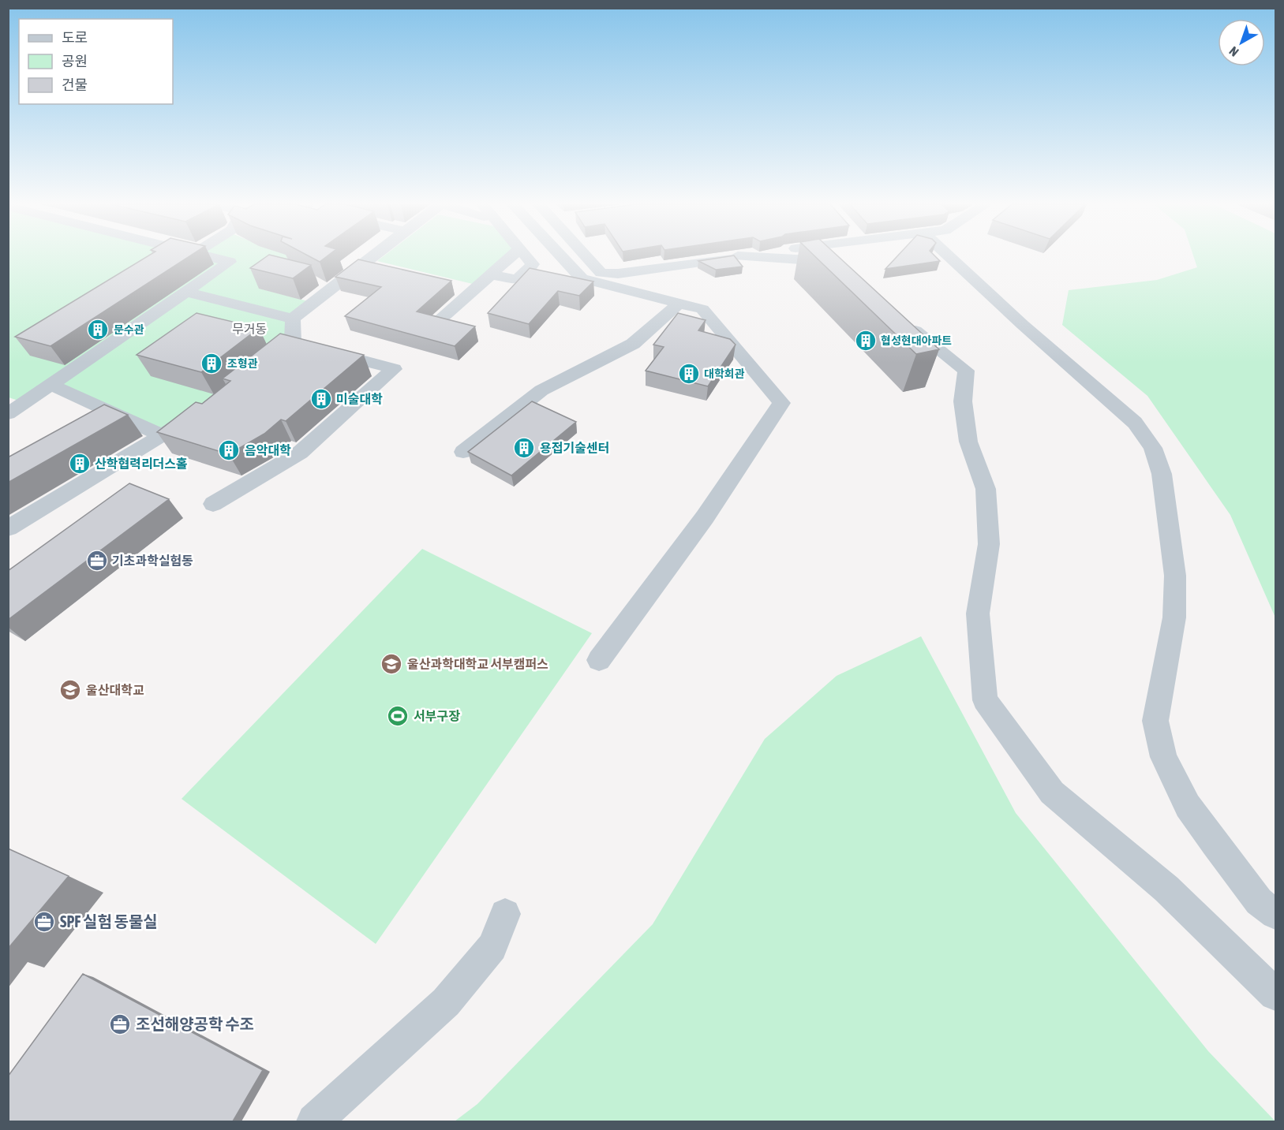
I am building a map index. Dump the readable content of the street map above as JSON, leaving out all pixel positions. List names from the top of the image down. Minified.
{"districts":["무거동"],"places":{"building":["문수관","협성현대아파트","조형관","대학회관","미술대학","용접기술센터","음악대학","산학협력리더스홀"],"office":["기초과학실험동","SPF 실험 동물실","조선해양공학 수조"],"school or university":["울산과학대학교 서부캠퍼스","울산대학교"],"sports":["서부구장"]},"legend":["도로","공원","건물"],"north":"bottom left"}
